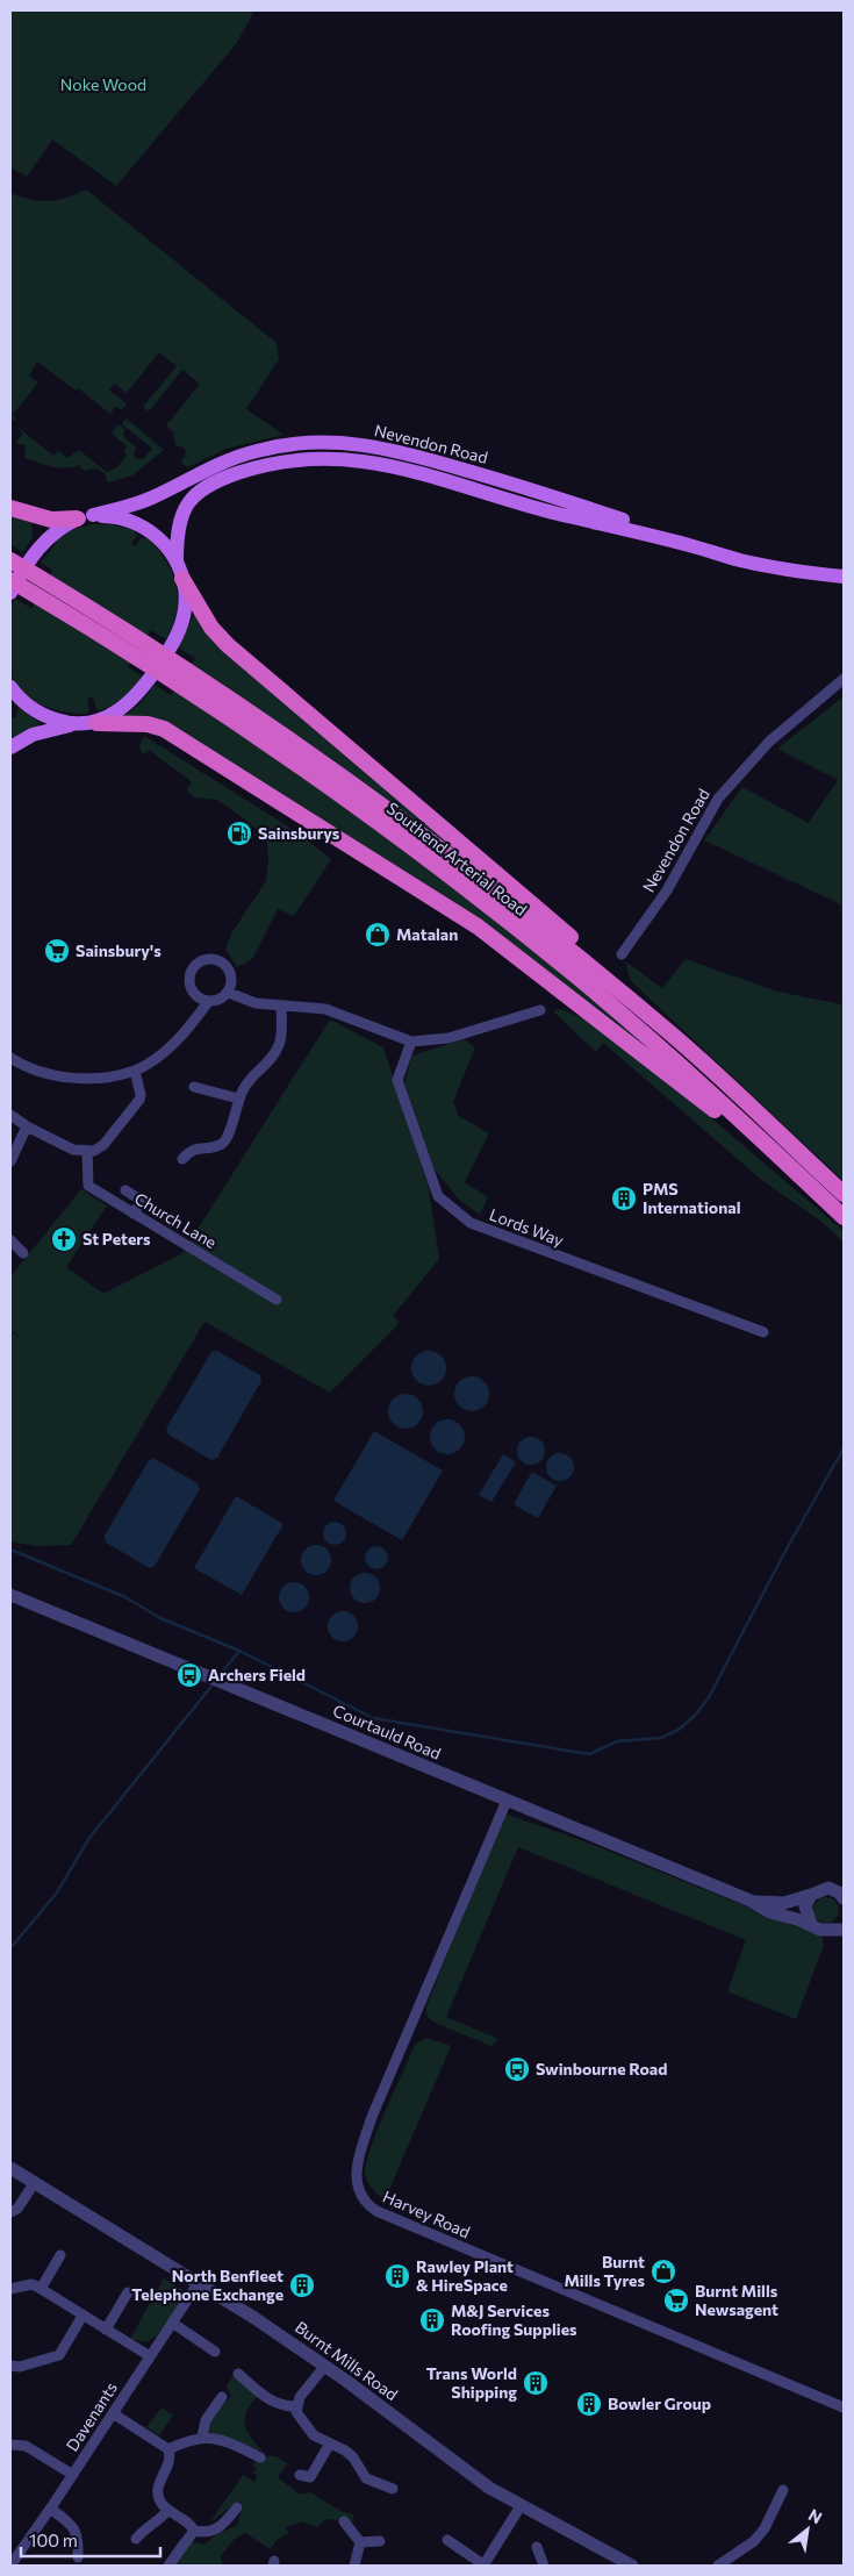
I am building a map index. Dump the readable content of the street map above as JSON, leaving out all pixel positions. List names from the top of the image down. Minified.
{"streets":{"highway":["Southend Arterial Road"],"main road":["Nevendon Road"],"street":["Church Lane","Lords Way","Courtauld Road","Harvey Road","Burnt Mills Road","Davenants"]},"crossings":[["Courtauld Road","Harvey Road"],["Burnt Mills Road","Davenants"]],"parks":["Noke Wood"],"places":{"fuel station":["Sainsburys"],"shop":["Matalan","Burnt Mills Tyres"],"supermarket":["Sainsbury's","Burnt Mills Newsagent"],"building":["PMS International","Rawley Plant & HireSpace","North Benfleet Telephone Exchange","M&J Services Roofing Supplies","Trans World Shipping","Bowler Group"],"church":["St Peters"],"bus stop":["Archers Field","Swinbourne Road"]},"scale_bar":"100 m","north":"top right"}
